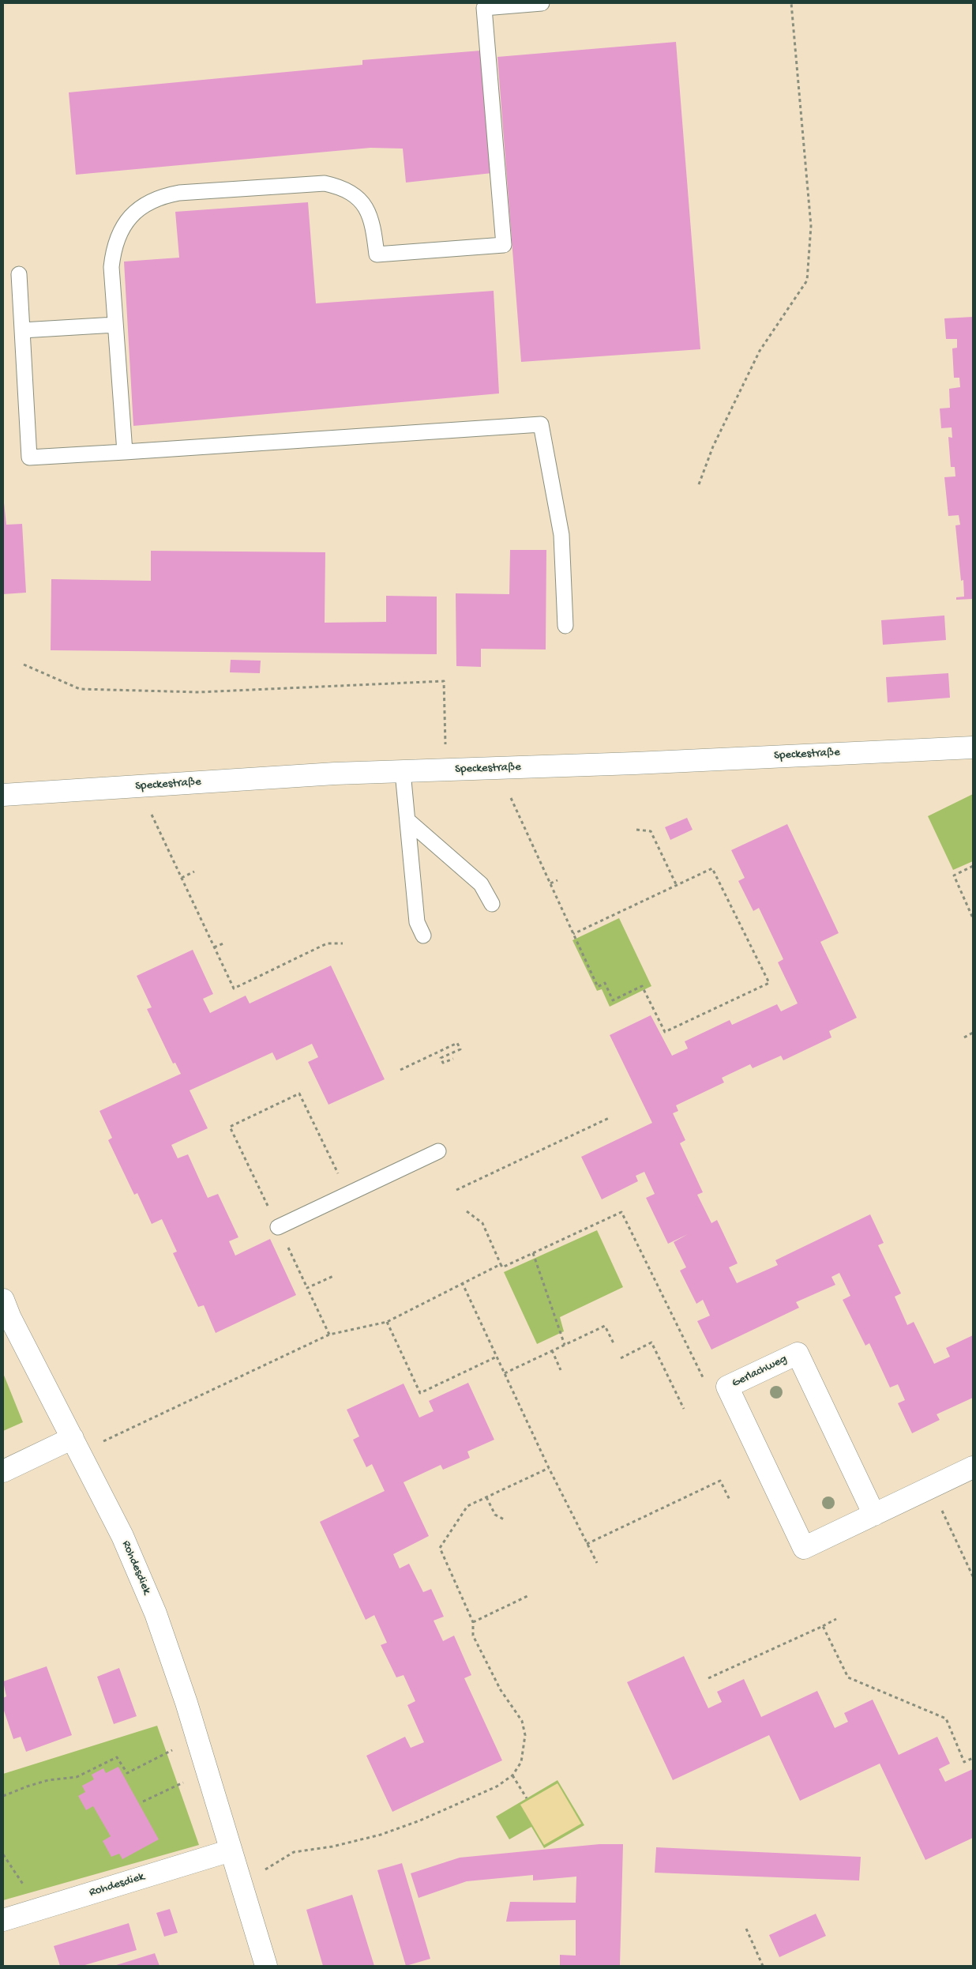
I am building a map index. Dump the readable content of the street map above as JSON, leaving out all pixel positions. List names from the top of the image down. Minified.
{"streets":{"street":["Speckestraße","Gerlachweg","Rohdesdiek"]}}
